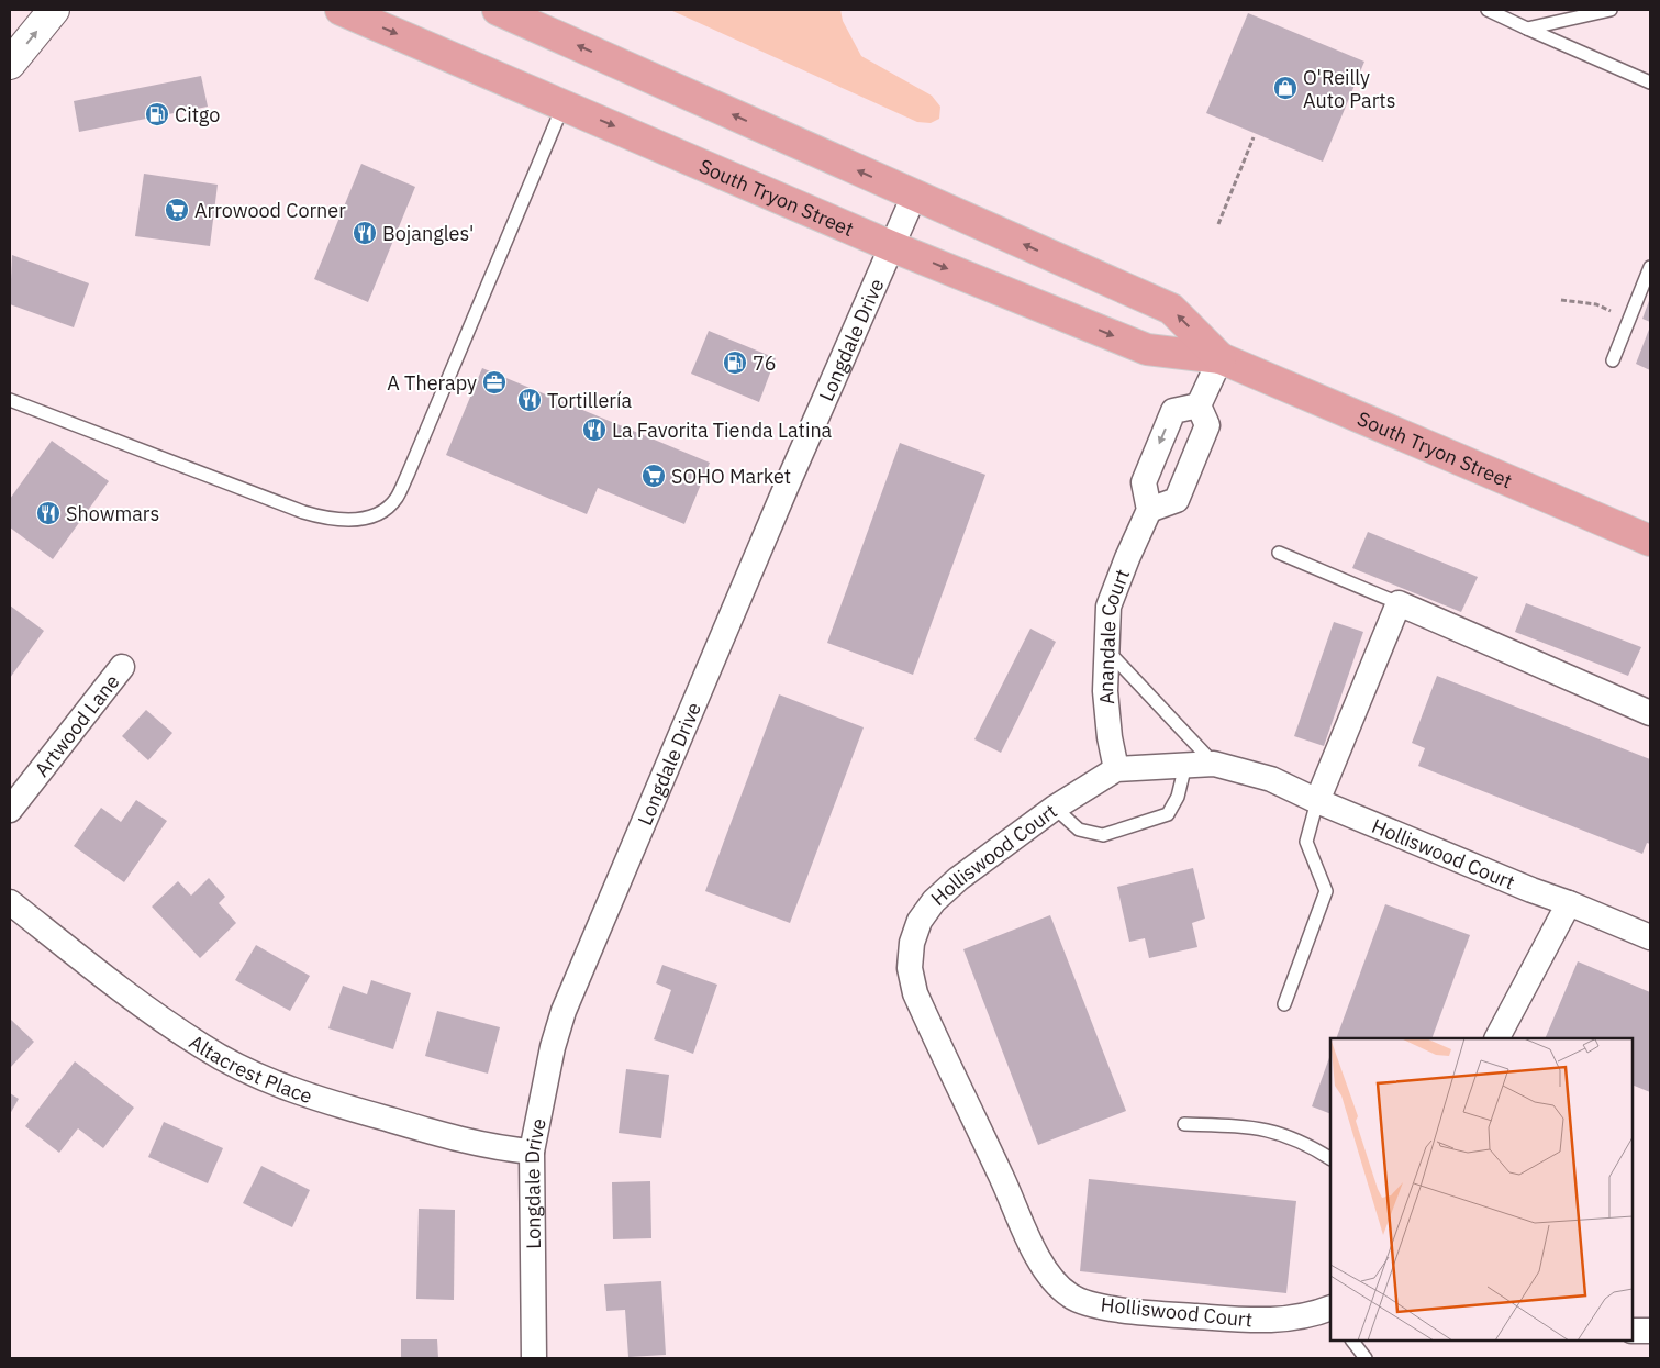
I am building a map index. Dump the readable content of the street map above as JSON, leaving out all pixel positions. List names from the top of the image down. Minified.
{"streets":{"main road":["South Tryon Street"],"street":["Longdale Drive","Anandale Court","Artwood Lane","Holliswood Court","Altacrest Place"]},"crossings":[["South Tryon Street","Longdale Drive"],["Longdale Drive","Altacrest Place"],["Anandale Court","Holliswood Court"]],"places":{"shop":["O'Reilly Auto Parts"],"fuel station":["Citgo","76"],"supermarket":["Arrowood Corner","SOHO Market"],"restaurant":["Bojangles'","Tortillería","La Favorita Tienda Latina","Showmars"],"office":["A Therapy"]}}
